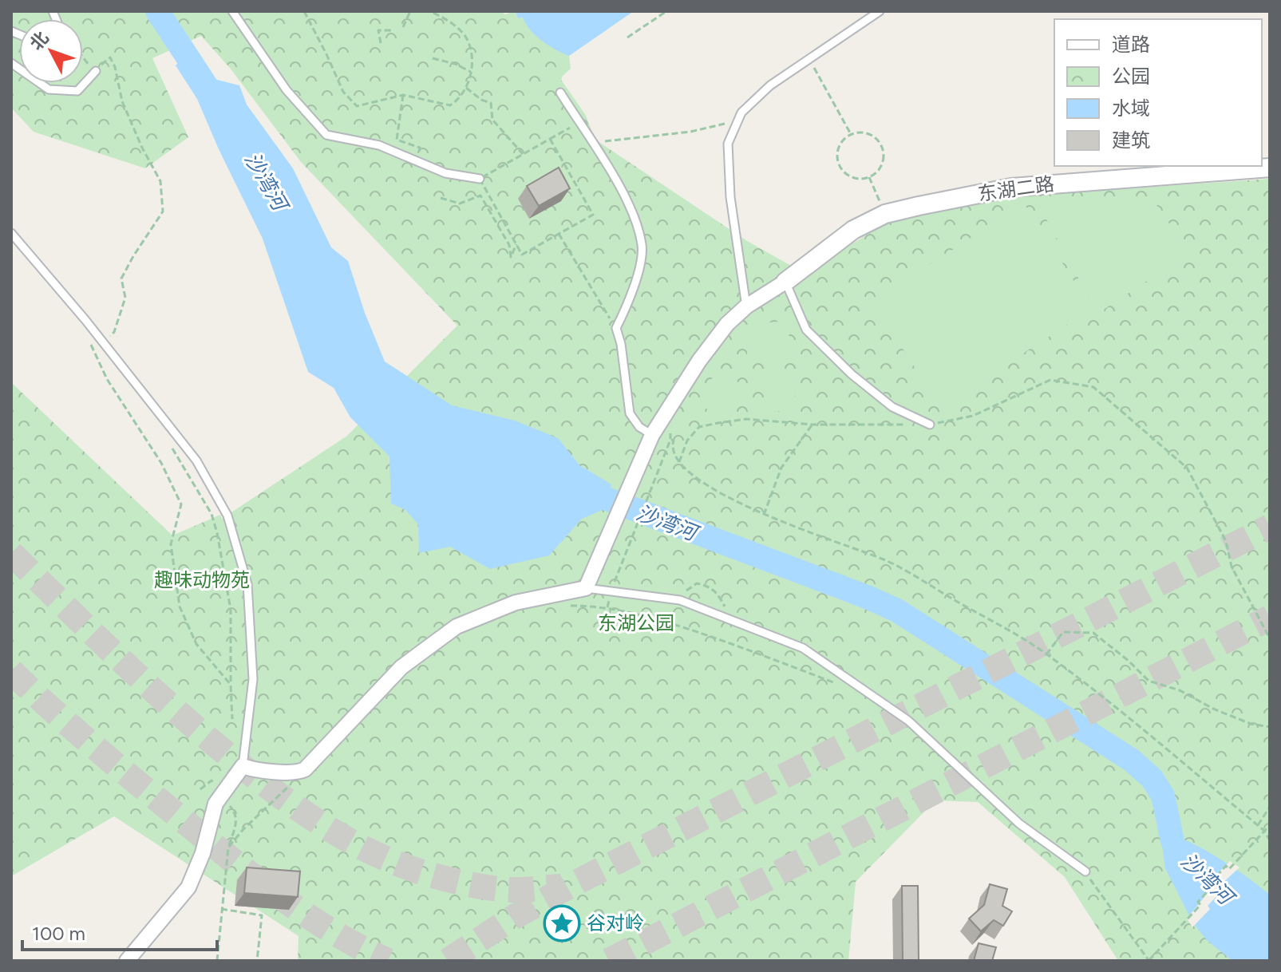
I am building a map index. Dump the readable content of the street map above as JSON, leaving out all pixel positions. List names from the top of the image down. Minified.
{"streets":{"street":["东湖二路"]},"water":["沙湾河"],"parks":["趣味动物苑","东湖公园"],"places":{"place":["谷对岭"]},"legend":["道路","公园","水域","建筑"],"scale_bar":"100 m","north":"top left"}
